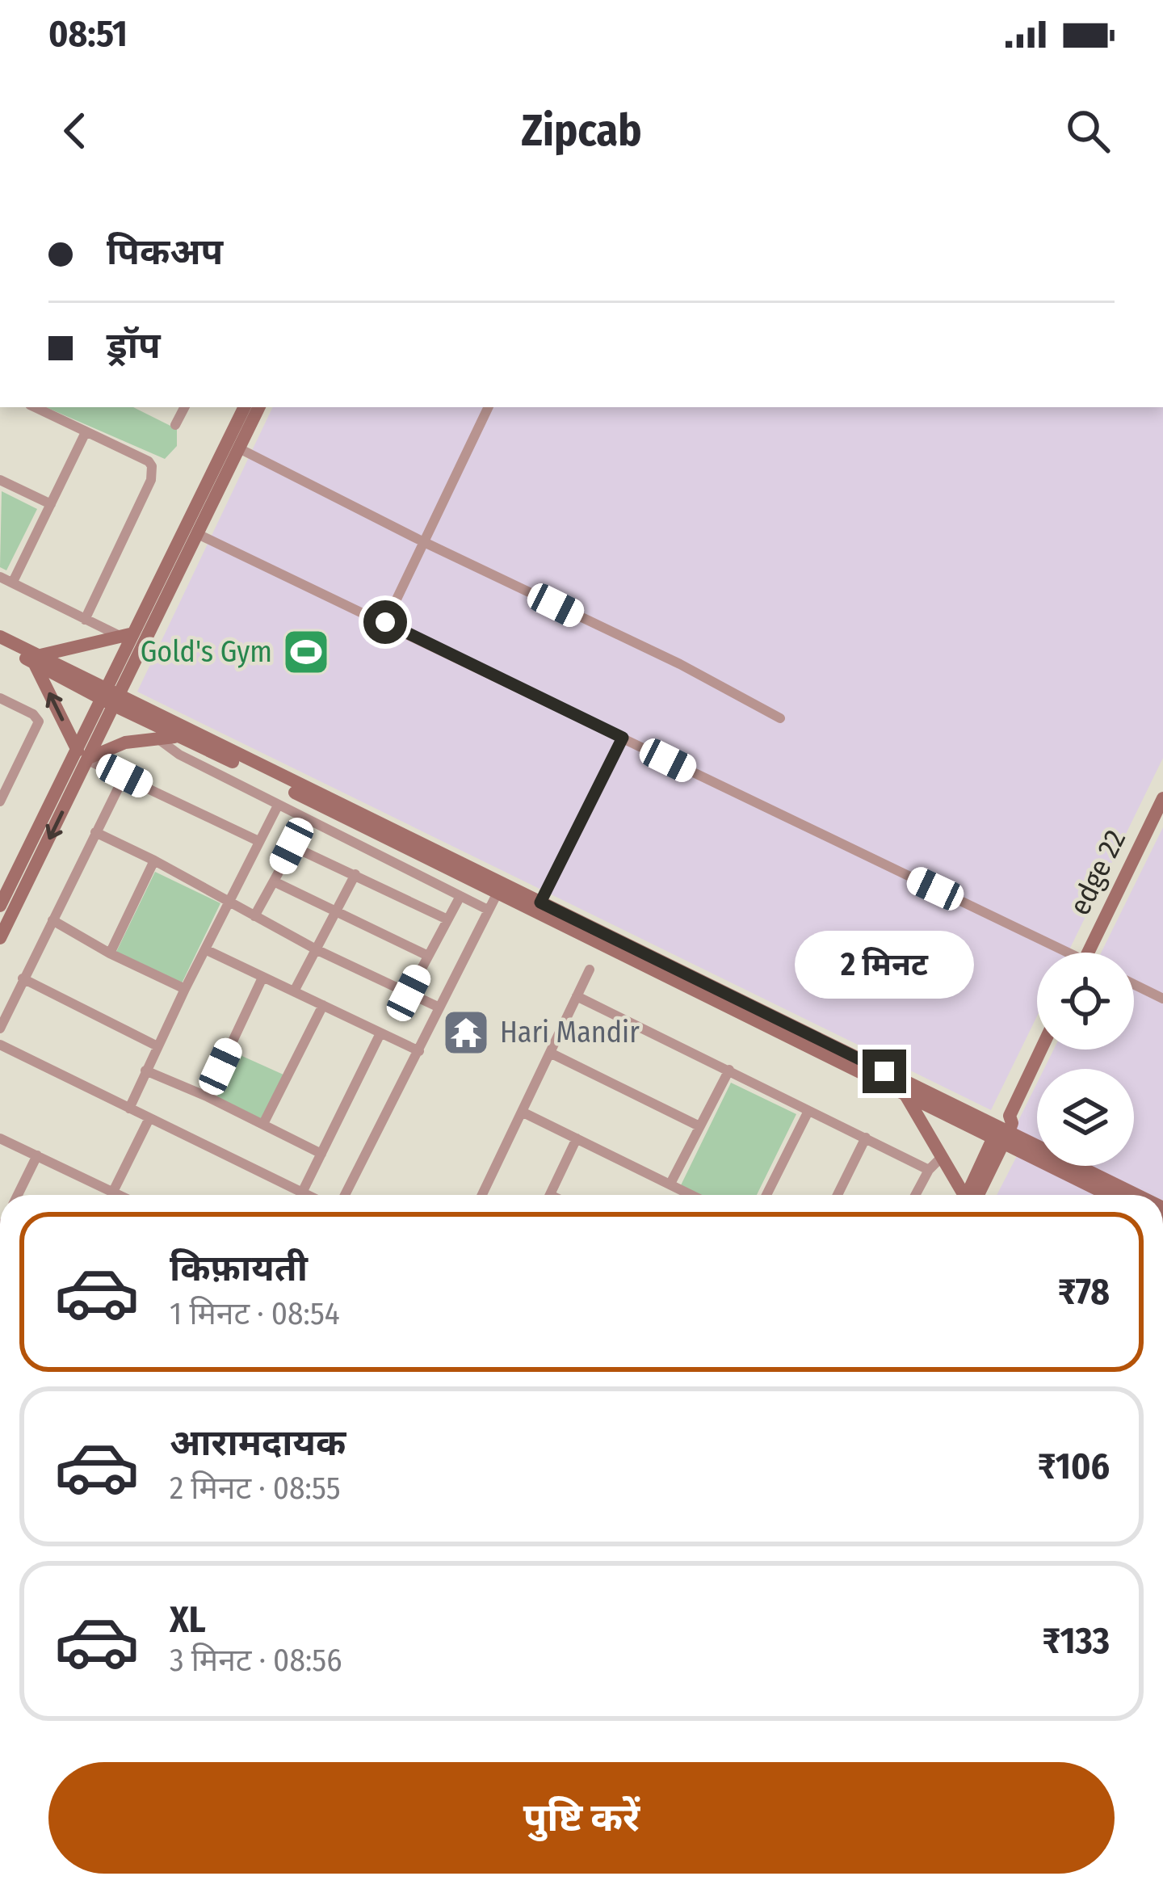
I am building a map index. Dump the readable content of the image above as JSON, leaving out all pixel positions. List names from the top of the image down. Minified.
{"streets":{"main road":["edge 22"]},"places":{"sports":["Gold's Gym"],"temple":["Hari Mandir"]},"page":{"status":"08:51","header":"Zipcab","banner":["पिकअप","ड्रॉप"],"bubble":"2 मिनट","list":[{"name":"किफ़ायती","note":"1 मिनट · 08:54","value":"₹78"},{"name":"आरामदायक","note":"2 मिनट · 08:55","value":"₹106"},{"name":"XL","note":"3 मिनट · 08:56","value":"₹133"}],"buttons":"पुष्टि करें"}}
